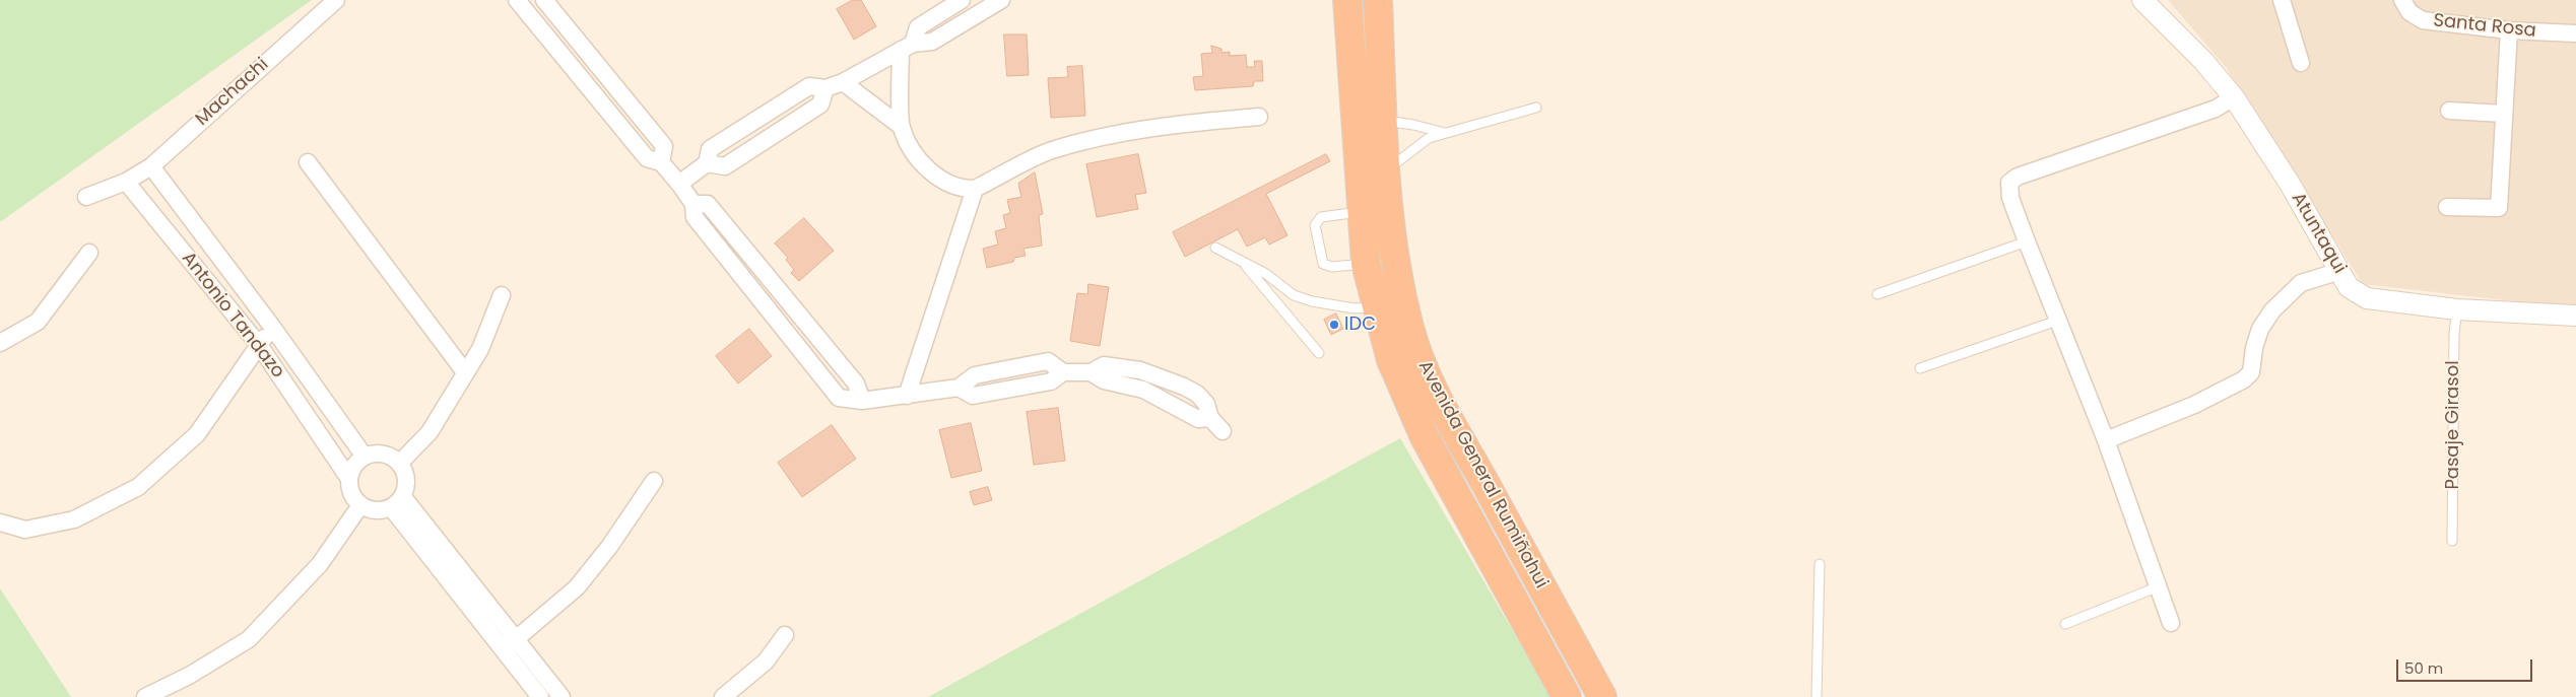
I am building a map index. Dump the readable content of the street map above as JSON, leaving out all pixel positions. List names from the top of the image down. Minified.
{"streets":{"highway":["Avenida General Rumiñahui"],"street":["Santa Rosa","Machachi","Atuntaqui","Antonio Tandazo"],"lane":["Pasaje Girasol"]},"crossings":[["Machachi","Antonio Tandazo"],["Atuntaqui","Pasaje Girasol"]],"places":["IDC"],"scale_bar":"50 m"}
